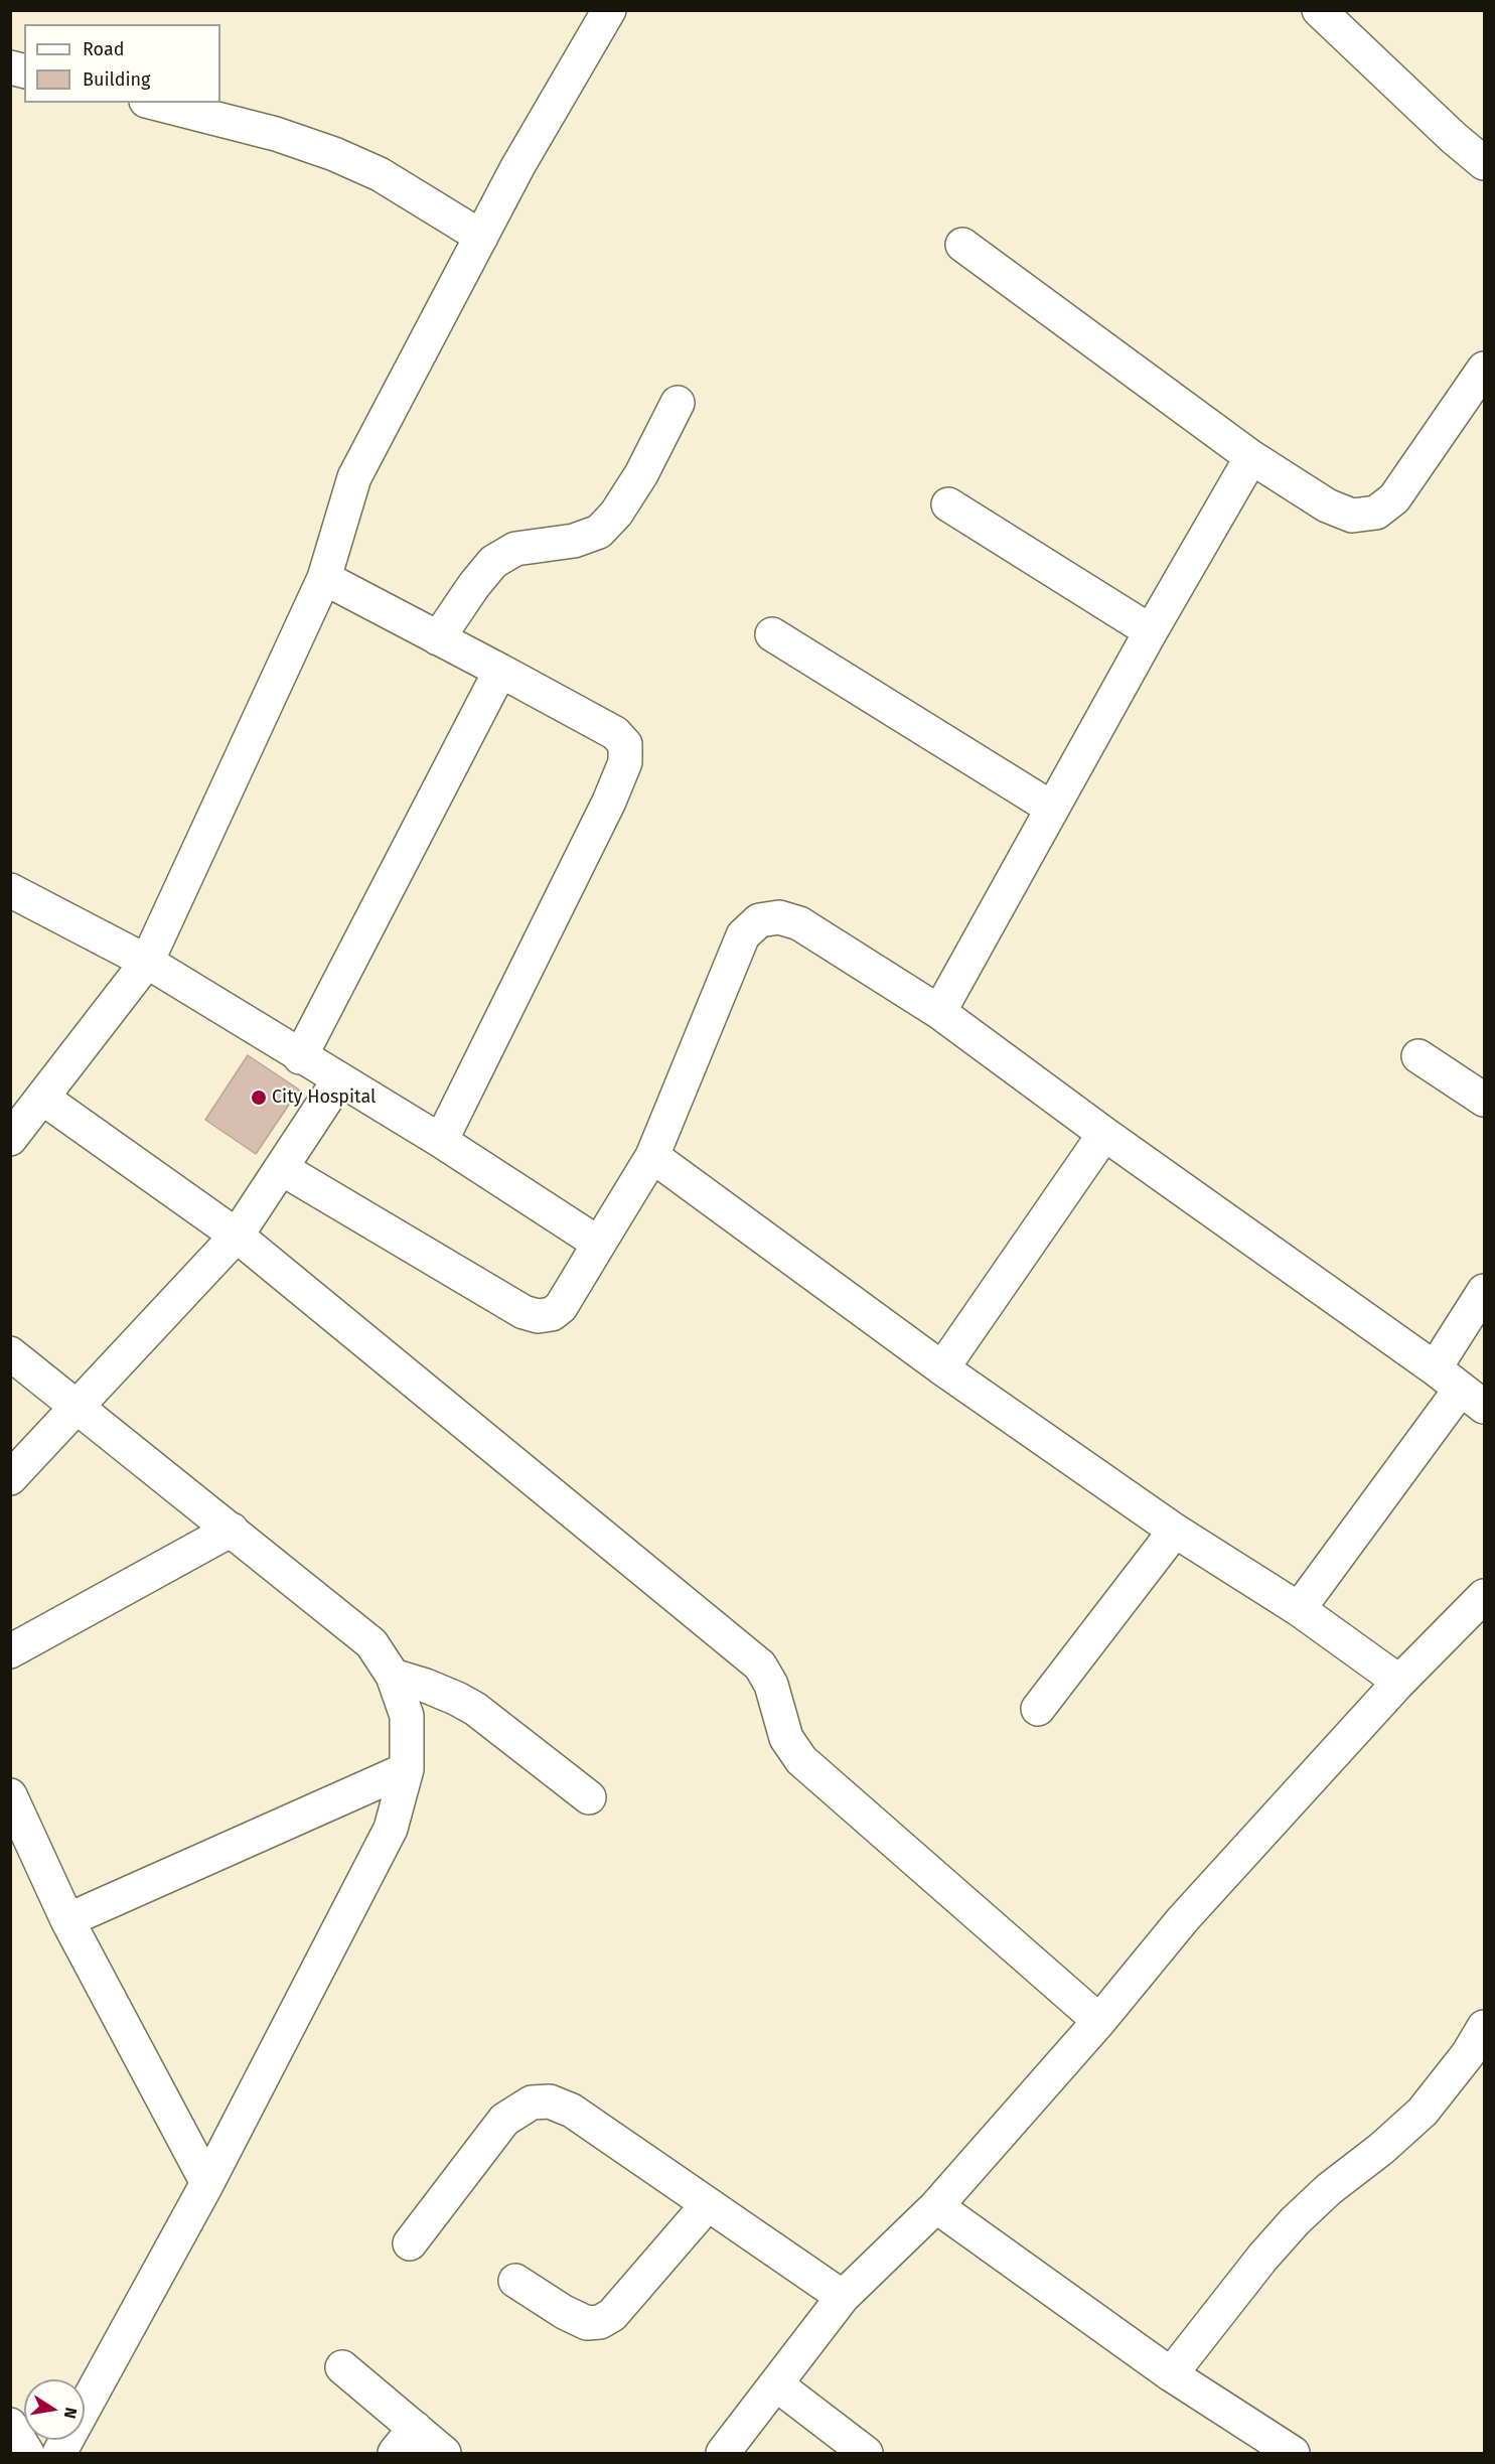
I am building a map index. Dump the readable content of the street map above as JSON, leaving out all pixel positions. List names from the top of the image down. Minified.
{"places":["City Hospital"],"legend":["Road","Building"],"north":"right"}
